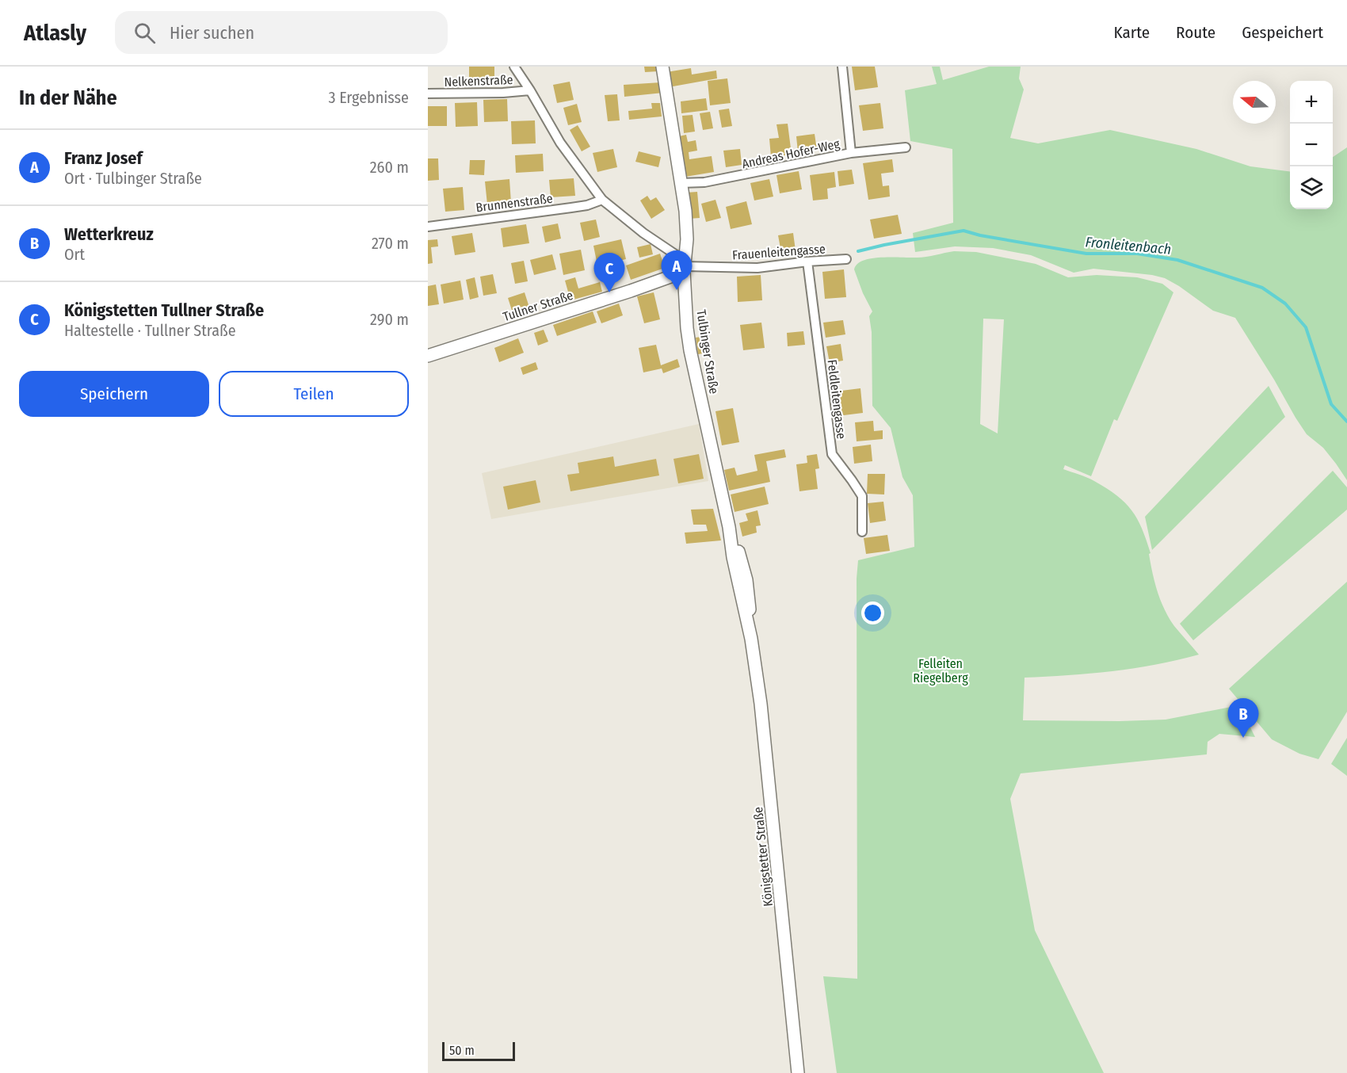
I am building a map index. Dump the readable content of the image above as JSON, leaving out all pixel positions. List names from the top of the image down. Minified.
{"streets":{"main road":["Tullner Straße","Tulbinger Straße","Königstetter Straße"],"street":["Nelkenstraße","Andreas Hofer-Weg","Brunnenstraße","Frauenleitengasse","Feldleitengasse"]},"crossings":[["Andreas Hofer-Weg","Tulbinger Straße"],["Frauenleitengasse","Tullner Straße"],["Frauenleitengasse","Tulbinger Straße"],["Frauenleitengasse","Feldleitengasse"],["Tullner Straße","Tulbinger Straße"],["Tulbinger Straße","Königstetter Straße"]],"water":["Fronleitenbach"],"parks":["Felleiten Riegelberg"],"scale_bar":"50 m","north":"left","page":{"header":"Atlasly","search":"Hier suchen","nav":["Karte","Route","Gespeichert"],"heading":["In der Nähe","3 Ergebnisse"],"map_buttons":["+","−"],"list":[{"mark":"A","name":"Franz Josef","note":"Ort · Tulbinger Straße","value":"260 m"},{"mark":"B","name":"Wetterkreuz","note":"Ort","value":"270 m"},{"mark":"C","name":"Königstetten Tullner Straße","note":"Haltestelle · Tullner Straße","value":"290 m"}],"pins":["A","C","B"],"buttons":["Speichern","Teilen"],"scale":"50 m"}}
